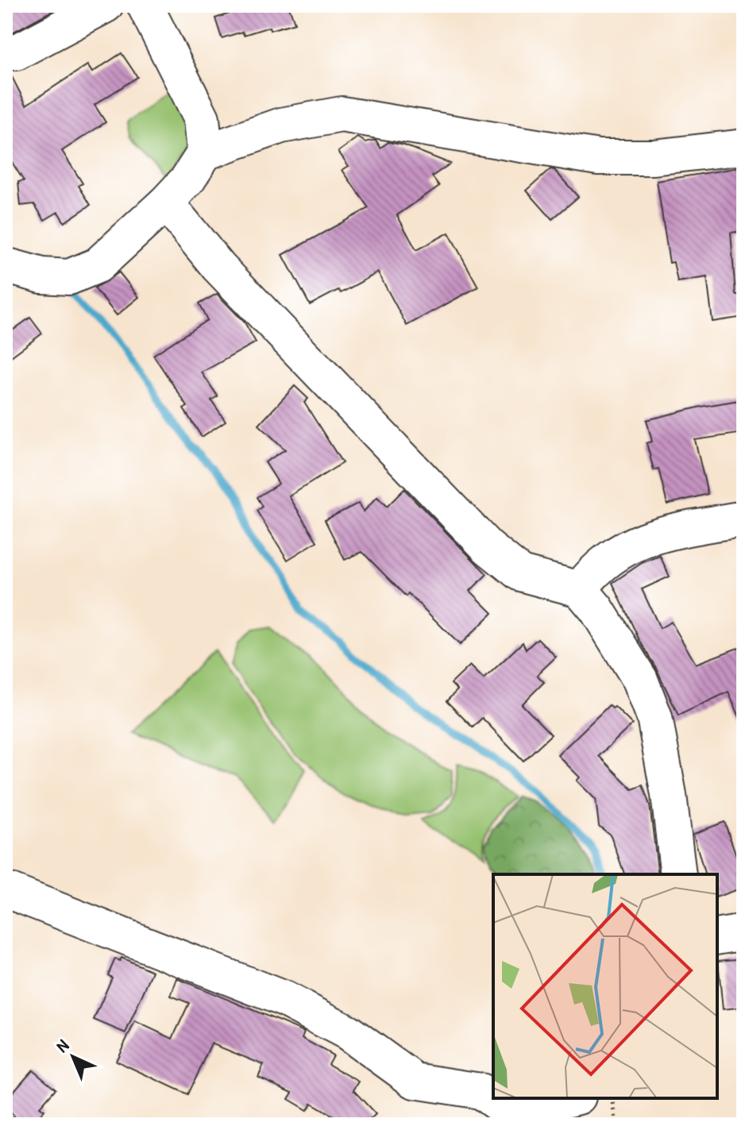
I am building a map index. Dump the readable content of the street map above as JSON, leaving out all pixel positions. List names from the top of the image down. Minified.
{"north":"top left"}
